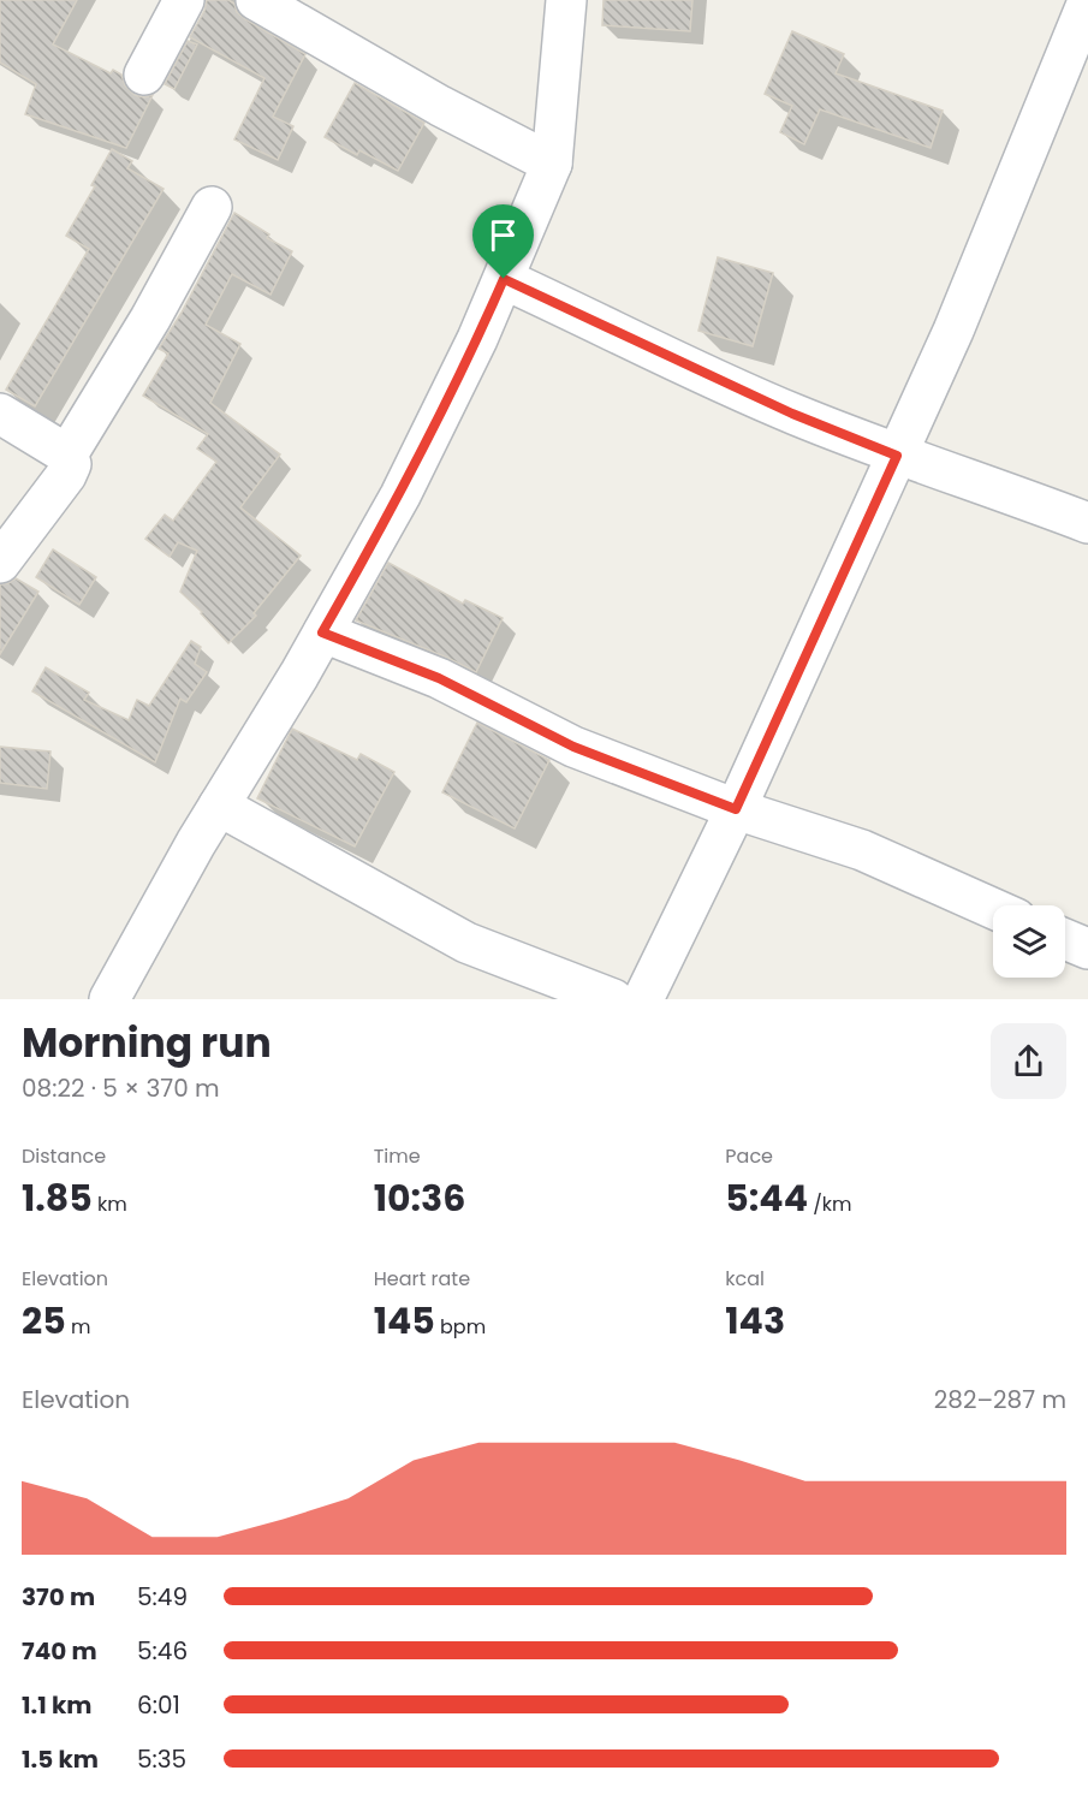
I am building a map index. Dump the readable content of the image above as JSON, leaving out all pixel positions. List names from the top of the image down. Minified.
{"page":{"heading":["Morning run","08:22 · 5 × 370 m"],"stats":[["Distance","1.85 km"],["Time","10:36"],["Pace","5:44 /km"],["Elevation","25 m"],["Heart rate","145 bpm"],["kcal","143"]],"chart":["Elevation","282–287 m"],"list":[{"name":"370 m","note":"5:49"},{"name":"740 m","note":"5:46"},{"name":"1.1 km","note":"6:01"},{"name":"1.5 km","note":"5:35"}]}}
